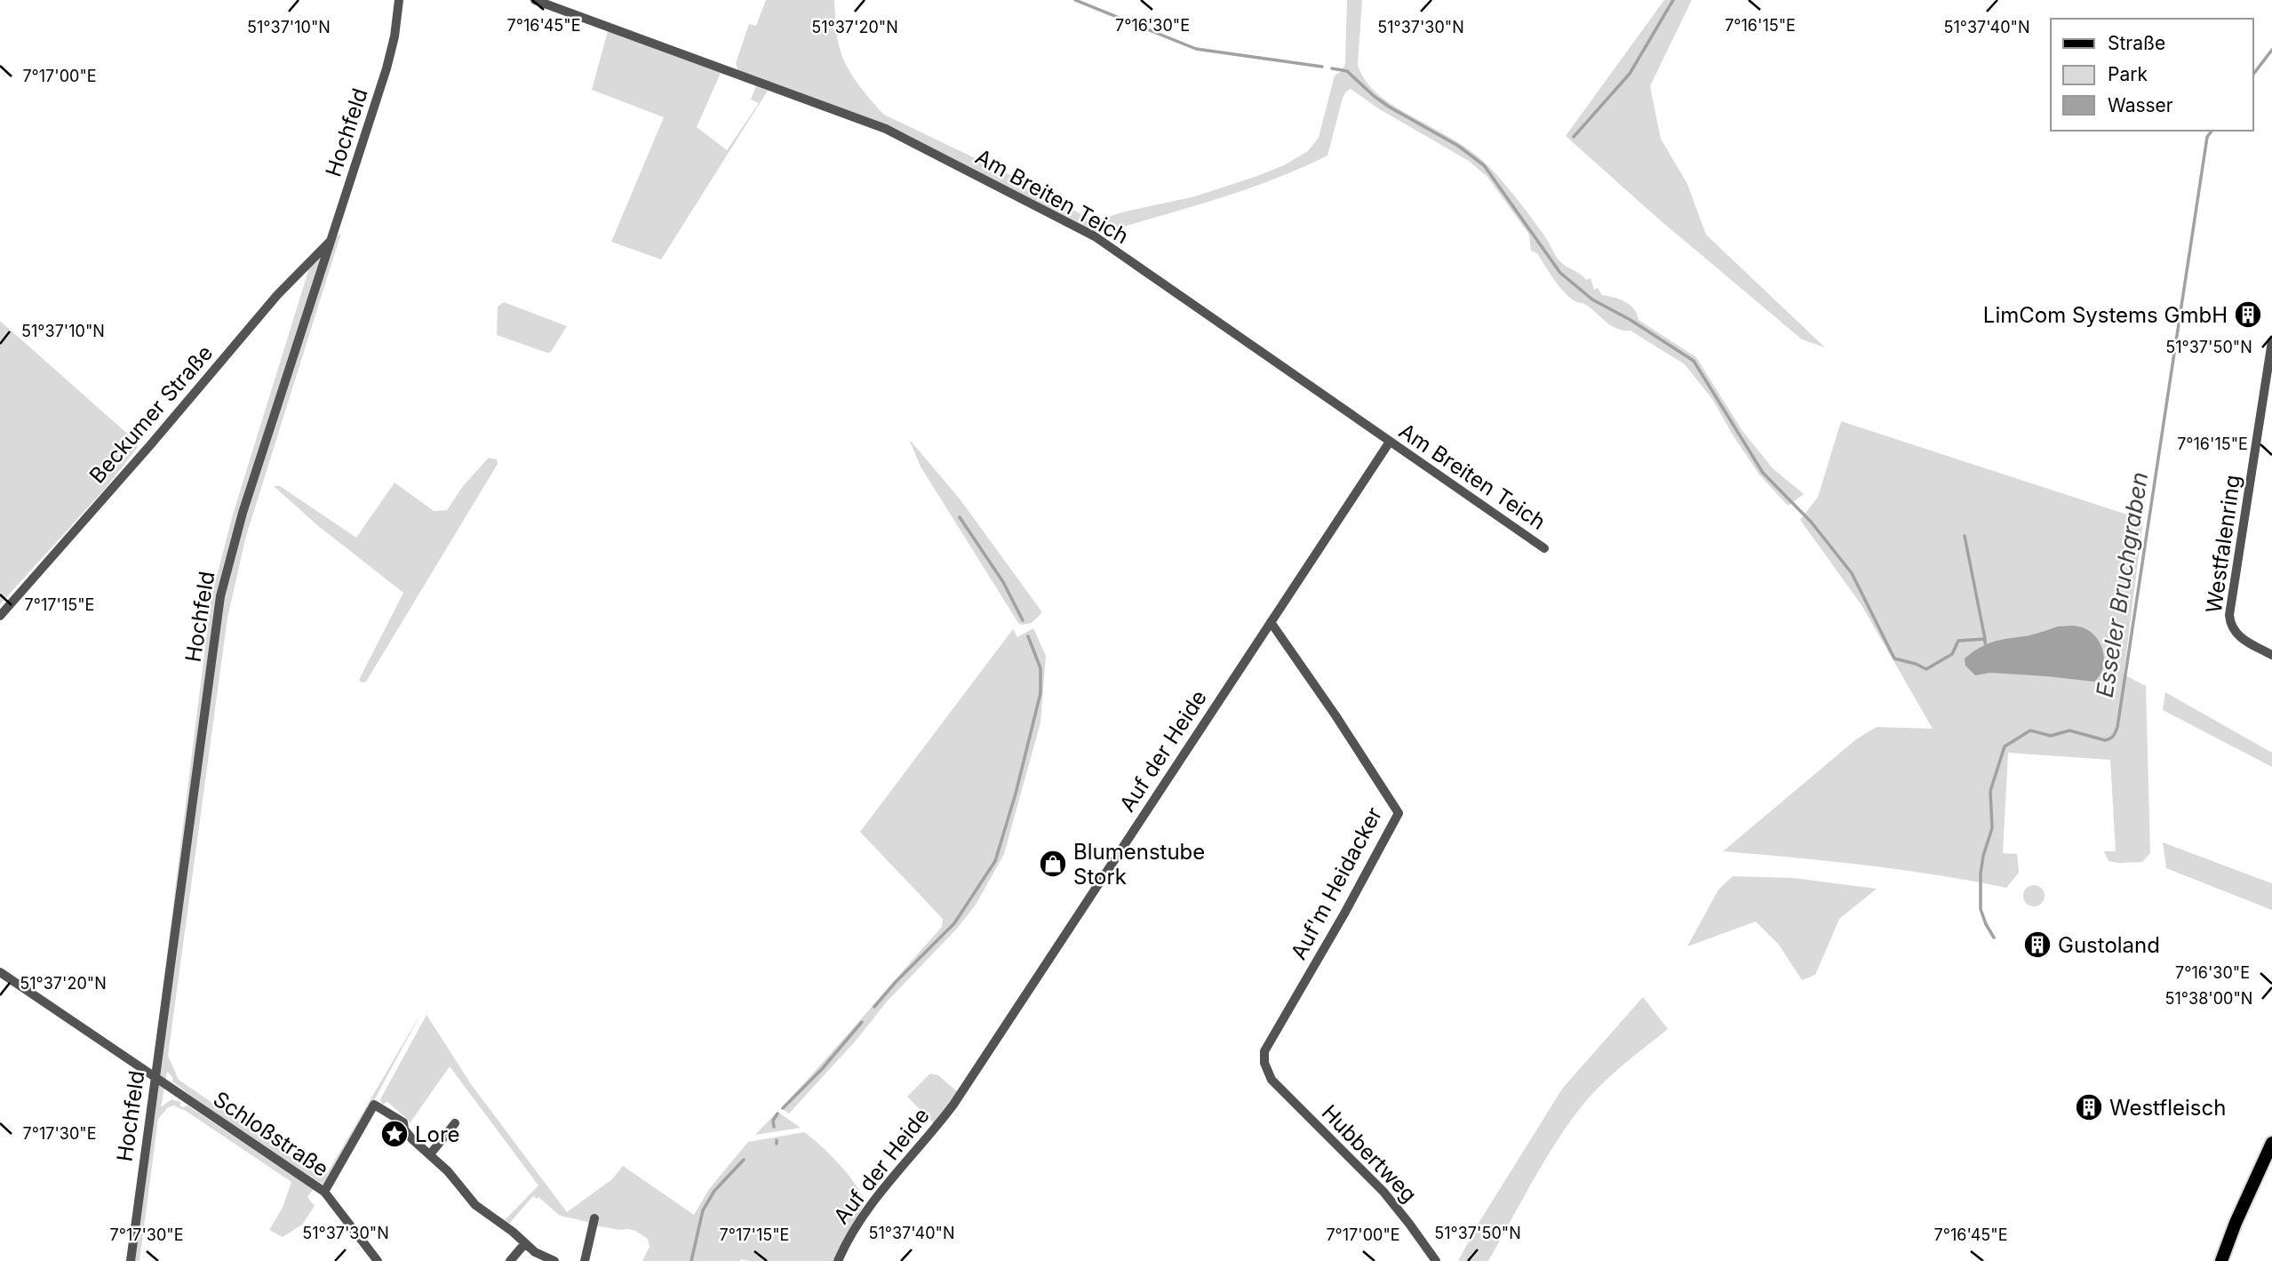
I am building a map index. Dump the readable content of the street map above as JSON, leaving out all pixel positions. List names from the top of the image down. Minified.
{"streets":{"street":["Hochfeld","Am Breiten Teich","Beckumer Straße","Westfalenring","Auf der Heide","Auf'm Heidacker","Schloßstraße","Hubbertweg"]},"crossings":[["Hochfeld","Beckumer Straße"],["Hochfeld","Schloßstraße"],["Am Breiten Teich","Auf der Heide"],["Auf der Heide","Auf'm Heidacker"],["Auf'm Heidacker","Hubbertweg"]],"water":["Esseler Bruchgraben"],"places":{"building":["LimCom Systems GmbH","Gustoland","Westfleisch"],"shop":["Blumenstube Stork"],"place":["Lore"]},"legend":["Straße","Park","Wasser"],"coordinates":["7°16'45\"E","7°16'30\"E","7°16'15\"E","51°37'40\"N","51°37'10\"N","51°37'20\"N","51°37'30\"N","7°17'00\"E","51°37'50\"N","7°17'15\"E","51°38'00\"N","7°17'30\"E"]}
